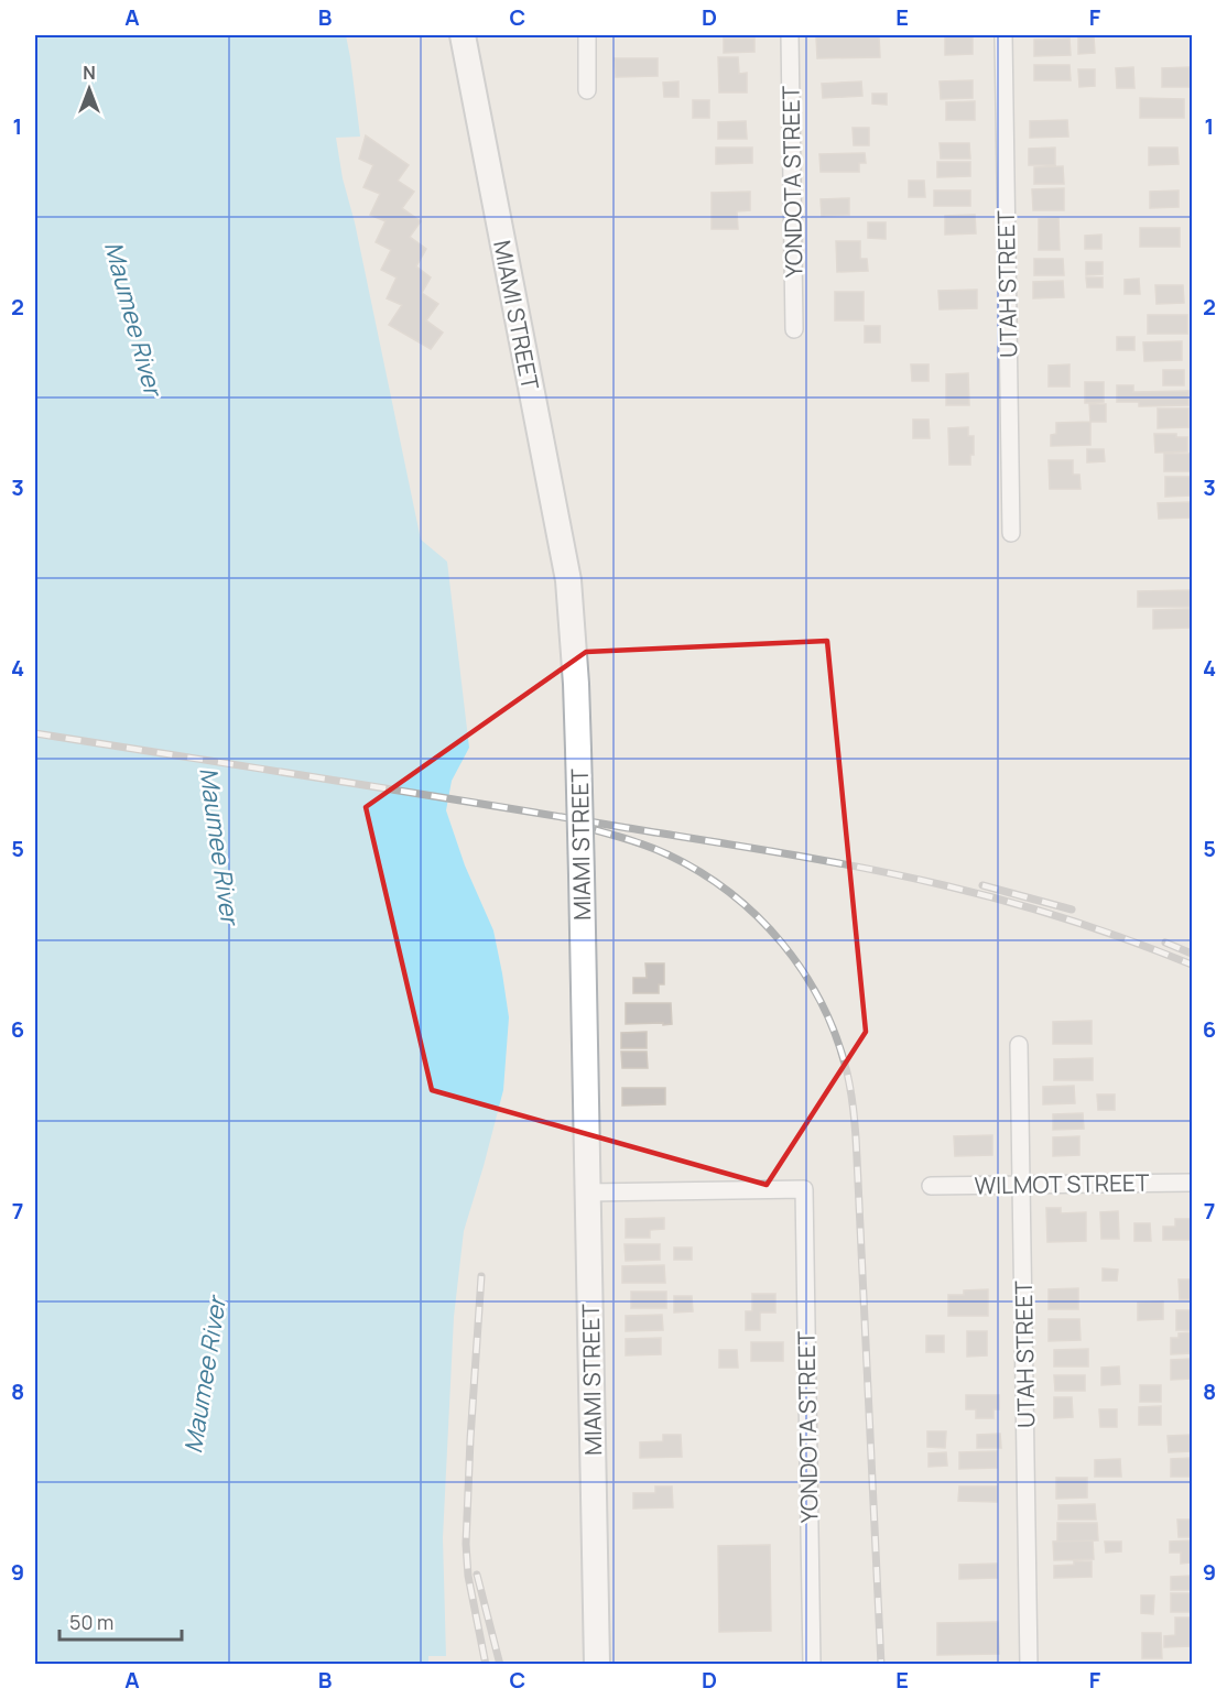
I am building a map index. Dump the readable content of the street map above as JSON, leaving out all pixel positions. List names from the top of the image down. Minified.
{"streets":{"street":["YONDOTA STREET","UTAH STREET","MIAMI STREET","WILMOT STREET"]},"crossings":[["YONDOTA STREET","MIAMI STREET"],["UTAH STREET","WILMOT STREET"]],"water":["Maumee River"],"scale_bar":"50 m","north":"top","grid":{"columns":["A","B","C","D","E","F"],"rows":["1","2","3","4","5","6","7","8","9"]}}
